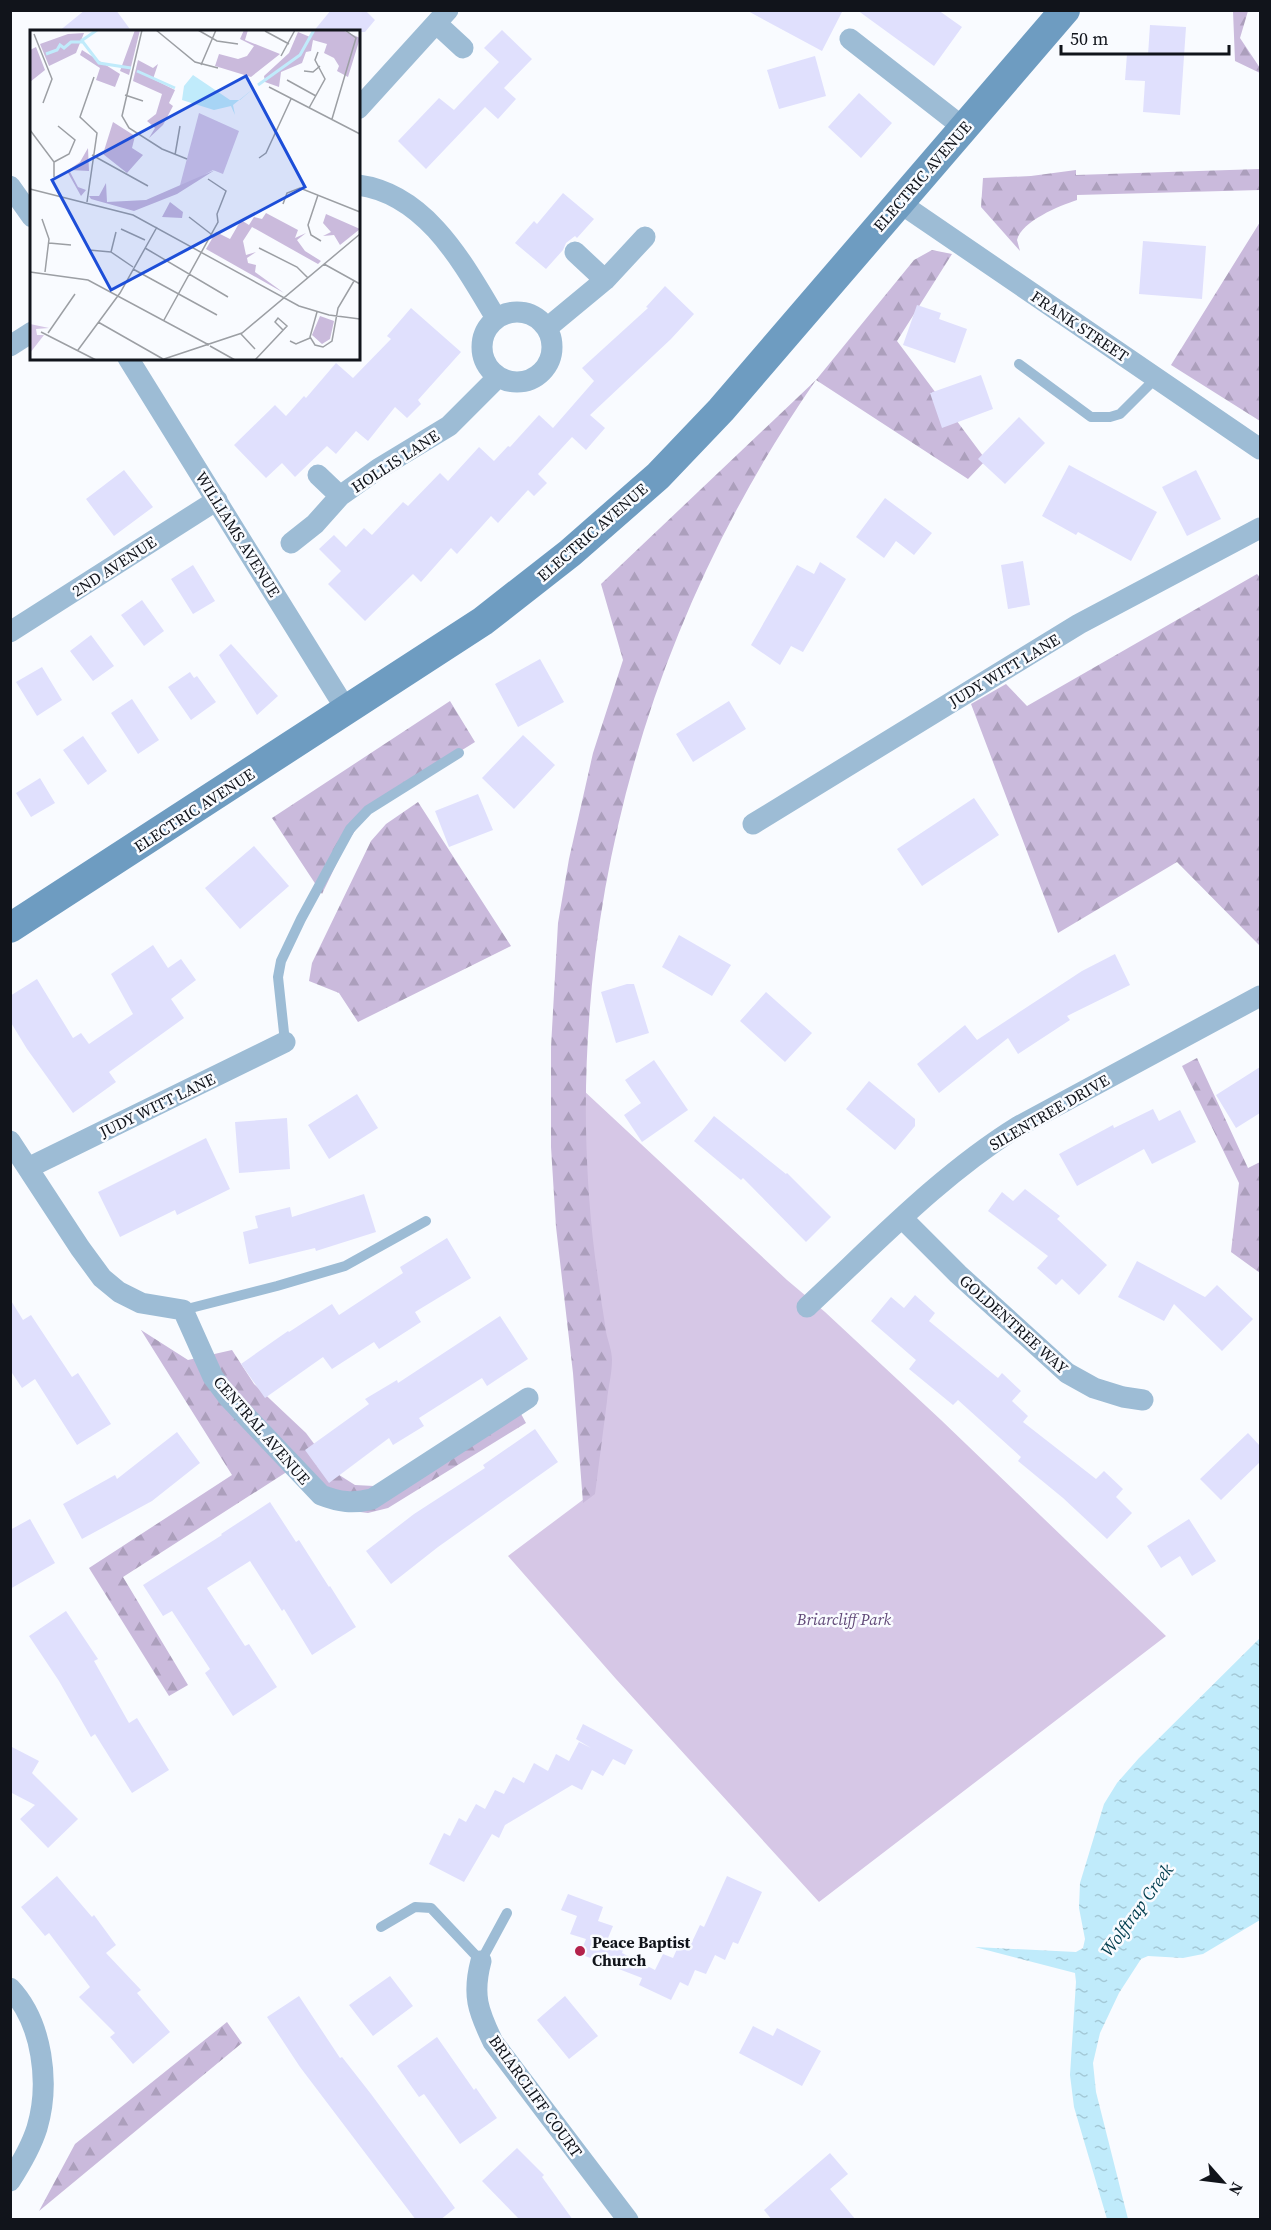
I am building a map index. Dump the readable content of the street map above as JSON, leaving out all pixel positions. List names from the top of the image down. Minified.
{"streets":{"street":["ELECTRIC AVENUE","FRANK STREET","HOLLIS LANE","WILLIAMS AVENUE","2ND AVENUE","JUDY WITT LANE","SILENTREE DRIVE","GOLDENTREE WAY","CENTRAL AVENUE","BRIARCLIFF COURT"]},"crossings":[["ELECTRIC AVENUE","FRANK STREET"],["ELECTRIC AVENUE","WILLIAMS AVENUE"],["WILLIAMS AVENUE","2ND AVENUE"],["SILENTREE DRIVE","GOLDENTREE WAY"]],"water":["Wolftrap Creek"],"parks":["Briarcliff Park"],"places":["Peace Baptist Church"],"scale_bar":"50 m","north":"bottom right"}
